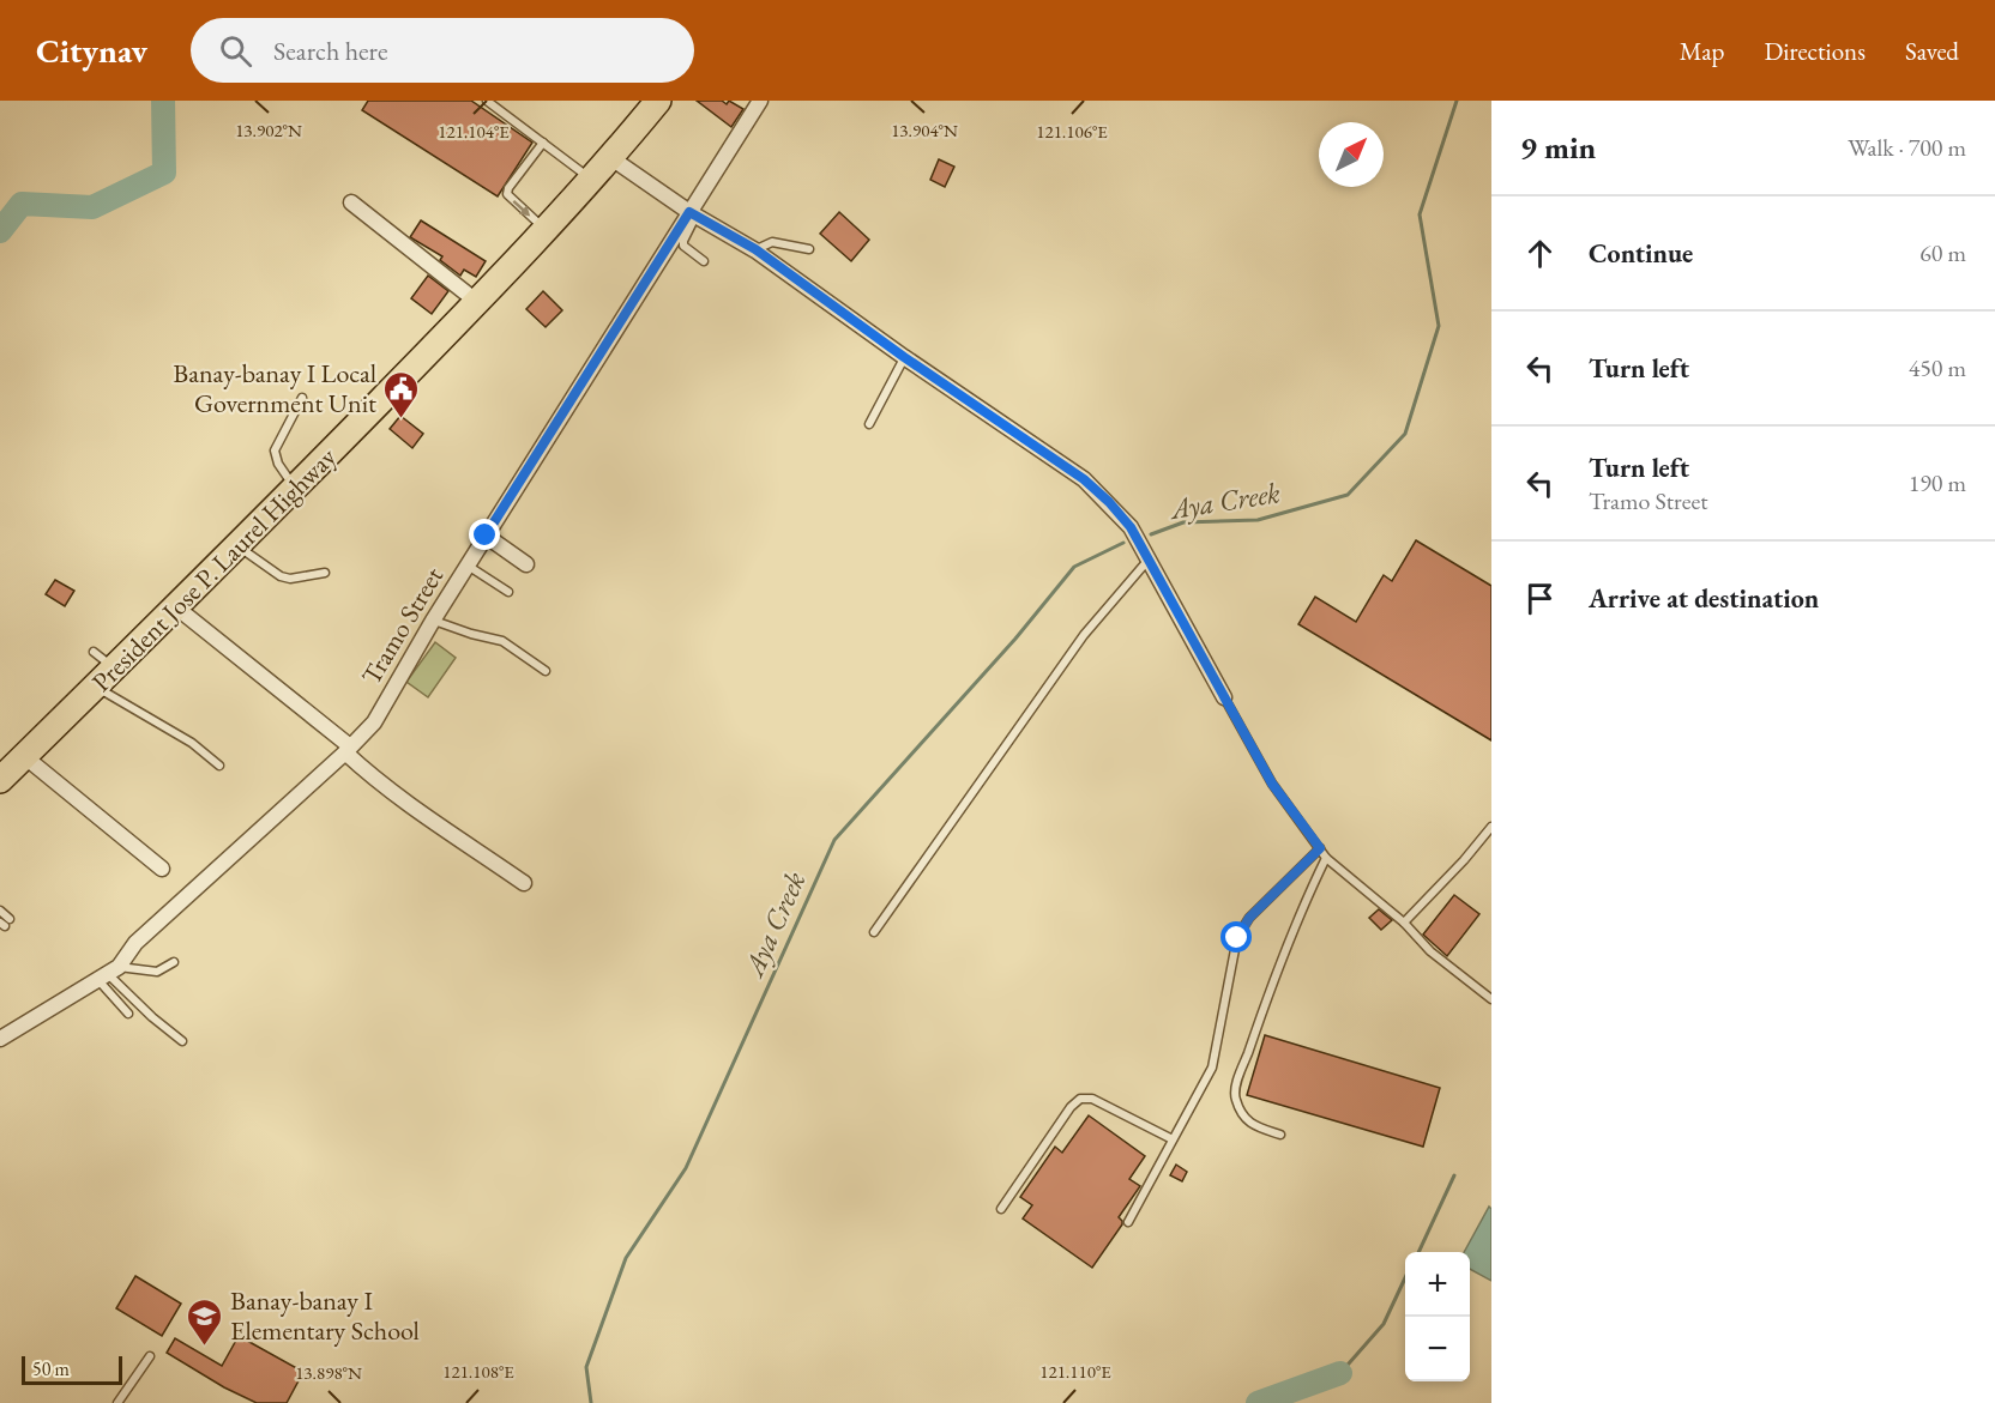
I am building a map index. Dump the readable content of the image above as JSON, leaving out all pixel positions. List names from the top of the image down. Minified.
{"streets":{"highway":["President Jose P. Laurel Highway"],"street":["Tramo Street"]},"water":["Aya Creek"],"places":{"public building":["Banay-banay Ⅰ Local Government Unit"],"school or university":["Banay-banay Ⅰ Elementary School"]},"scale_bar":"50 m","north":"top right","page":{"header":"Citynav","search":"Search here","nav":["Map","Directions","Saved"],"heading":["9 min","Walk · 700 m"],"list":[["Continue","60 m"],["Turn left","450 m"],["Turn left","Tramo Street","190 m"],"Arrive at destination"],"map_buttons":["+","−"],"scale":"50 m"},"coordinates":["13.902°N","13.904°N","121.104°E","121.106°E","121.108°E","121.110°E","13.898°N"]}
